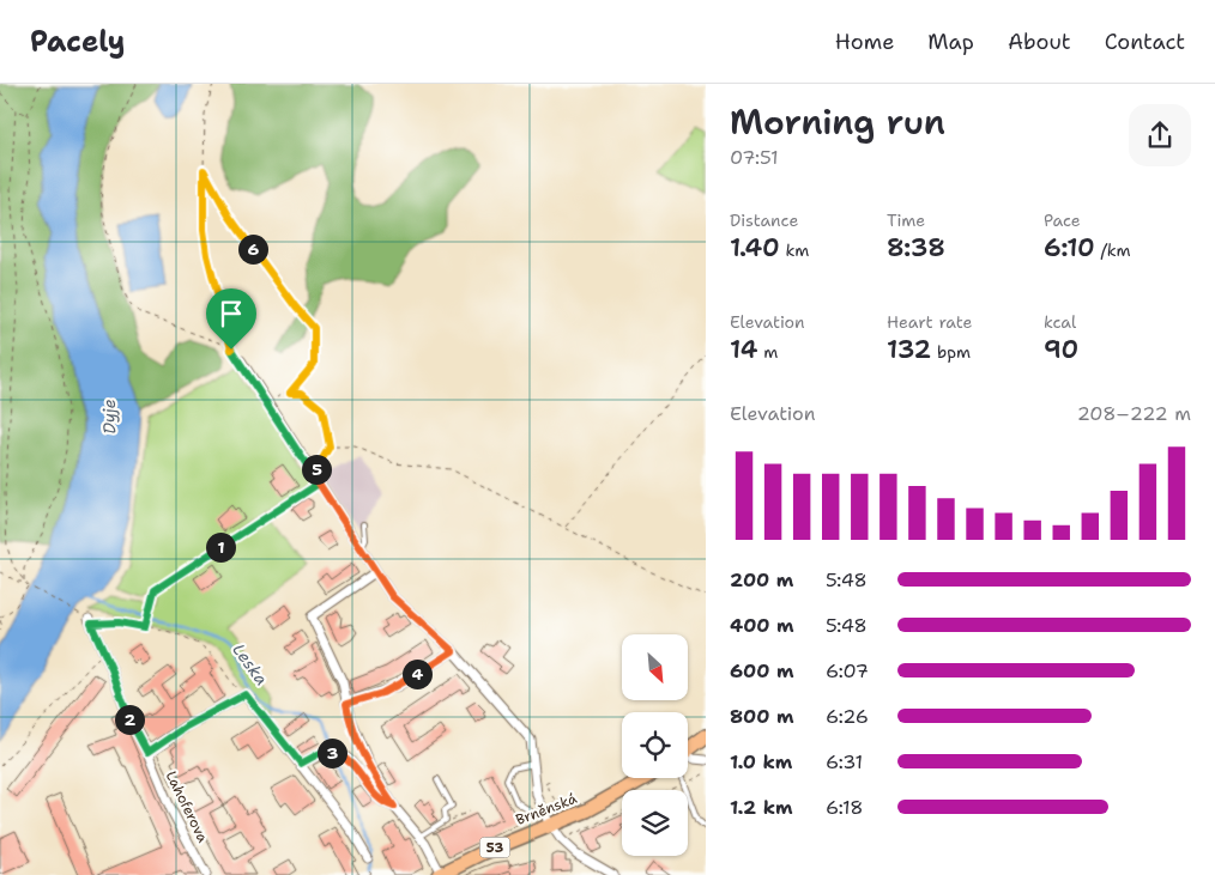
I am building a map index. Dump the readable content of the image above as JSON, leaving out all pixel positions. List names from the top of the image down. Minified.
{"streets":{"main road":["Brněnská","53"],"street":["Lahoferova"]},"water":["Dyje","Leska"],"north":"bottom right","page":{"header":"Pacely","nav":["Home","Map","About","Contact"],"heading":["Morning run","07:51"],"stats":[["Distance","1.40 km"],["Time","8:38"],["Pace","6:10 /km"],["Elevation","14 m"],["Heart rate","132 bpm"],["kcal","90"]],"pins":["6","5","1","4","2","3"],"chart":["Elevation","208–222 m"],"list":[{"name":"200 m","note":"5:48"},{"name":"400 m","note":"5:48"},{"name":"600 m","note":"6:07"},{"name":"800 m","note":"6:26"},{"name":"1.0 km","note":"6:31"},{"name":"1.2 km","note":"6:18"}]}}
